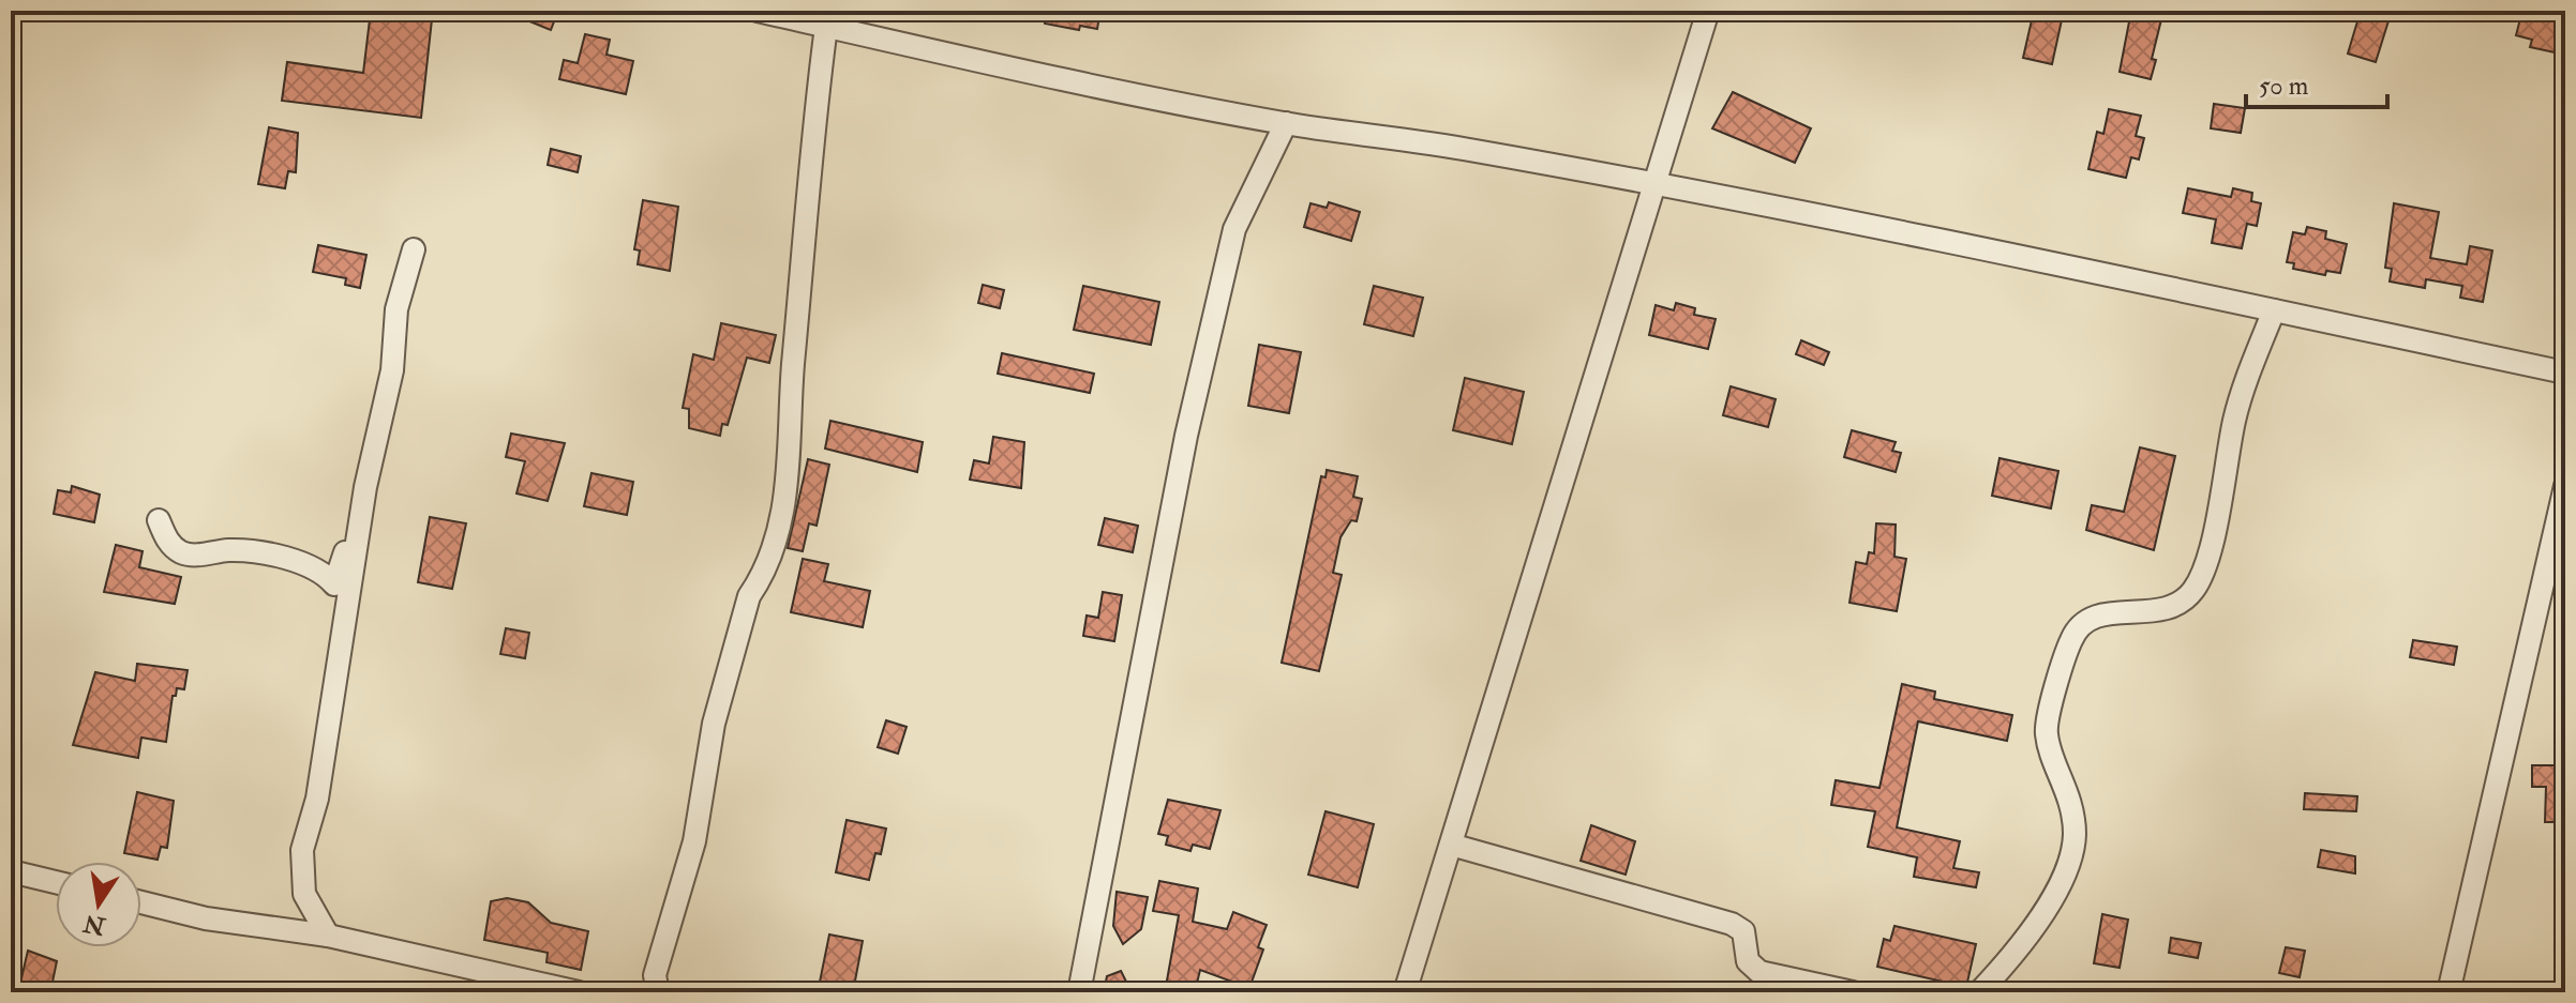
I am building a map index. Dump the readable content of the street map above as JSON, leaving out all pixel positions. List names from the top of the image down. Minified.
{"scale_bar":"50 m","north":"bottom"}
